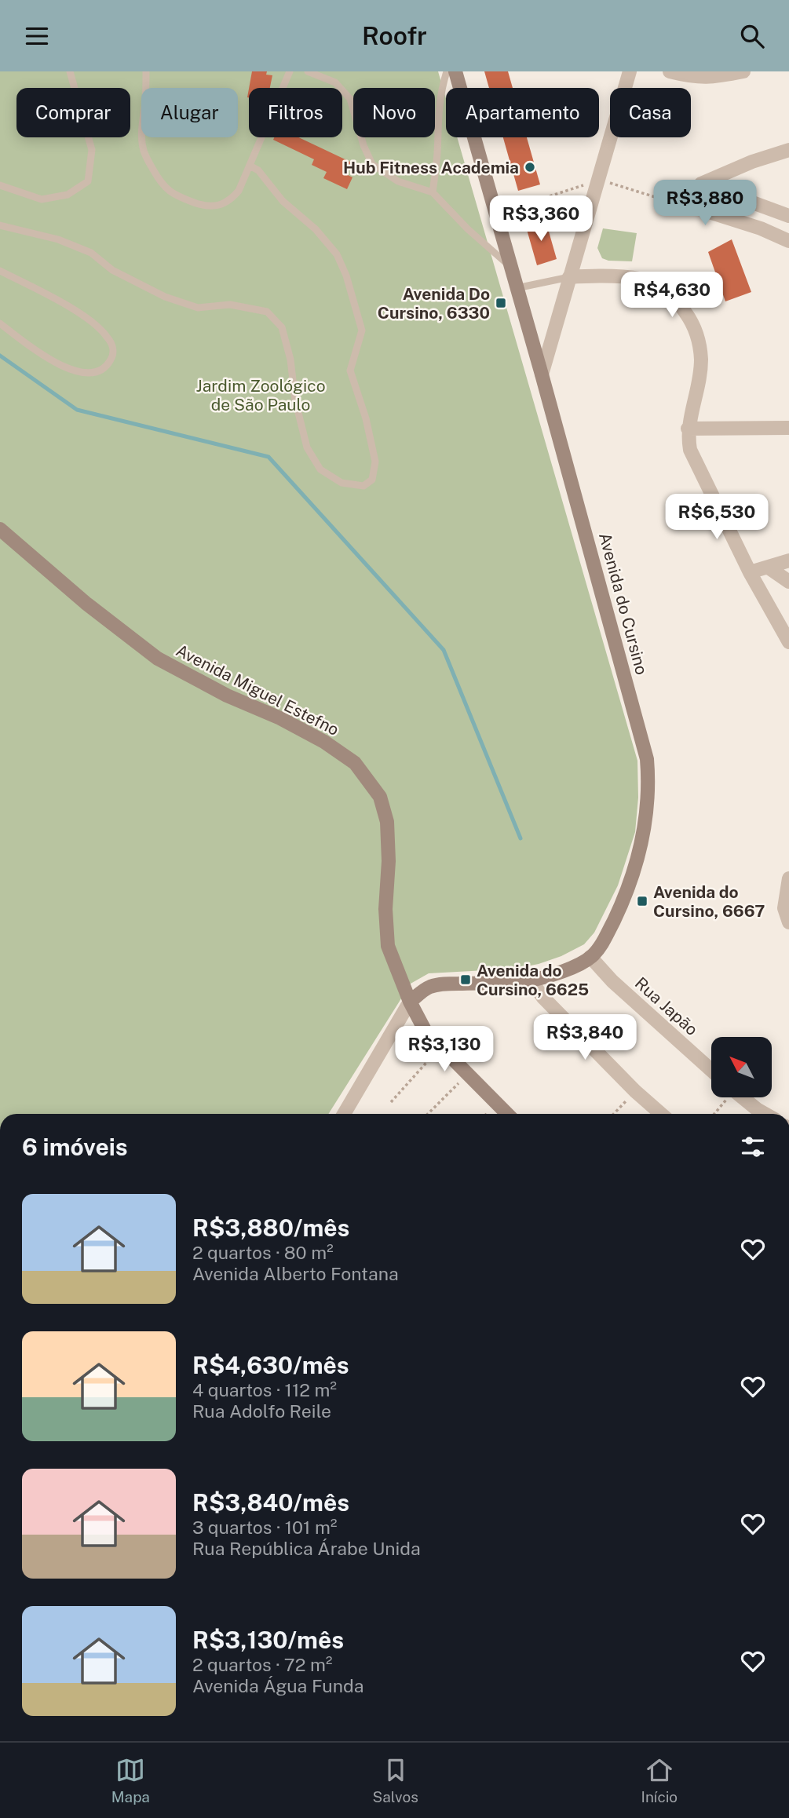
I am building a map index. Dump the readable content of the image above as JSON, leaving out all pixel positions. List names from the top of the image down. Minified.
{"streets":{"main road":["Avenida do Cursino","Avenida Miguel Estefno"],"street":["Rua Japão"]},"crossings":[["Avenida do Cursino","Avenida Miguel Estefno"],["Avenida do Cursino","Rua Japão"]],"parks":["Jardim Zoológico de São Paulo"],"places":{"other":["Hub Fitness Academia"],"transit":["Avenida Do Cursino, 6330","Avenida do Cursino, 6667","Avenida do Cursino, 6625"]},"north":"top left","page":{"header":"Roofr","chip":["Comprar","Alugar","Filtros","Novo","Apartamento","Casa"],"price":["R$3,880","R$3,360","R$4,630","R$6,530","R$3,840","R$3,130"],"heading":"6 imóveis","list":[{"name":"R$3,880/mês","note":"2 quartos · 80 m² · Avenida Alberto Fontana"},{"name":"R$4,630/mês","note":"4 quartos · 112 m² · Rua Adolfo Reile"},{"name":"R$3,840/mês","note":"3 quartos · 101 m² · Rua República Árabe Unida"},{"name":"R$3,130/mês","note":"2 quartos · 72 m² · Avenida Água Funda"}],"tabs":["Mapa","Salvos","Início"]}}
